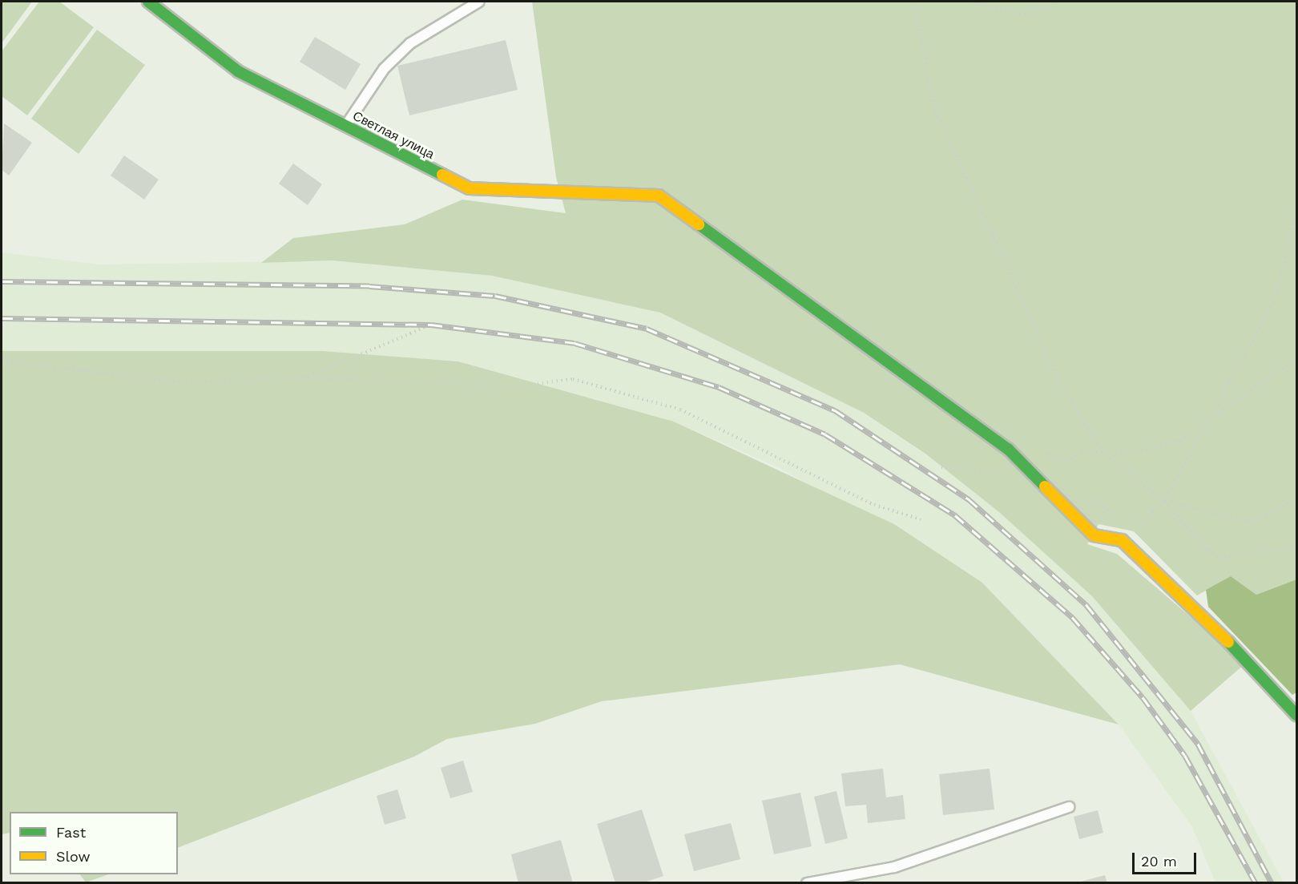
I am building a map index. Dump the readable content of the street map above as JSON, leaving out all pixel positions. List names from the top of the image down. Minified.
{"streets":{"street":["Светлая улица"]},"legend":["Fast","Slow"],"scale_bar":"20 m"}
